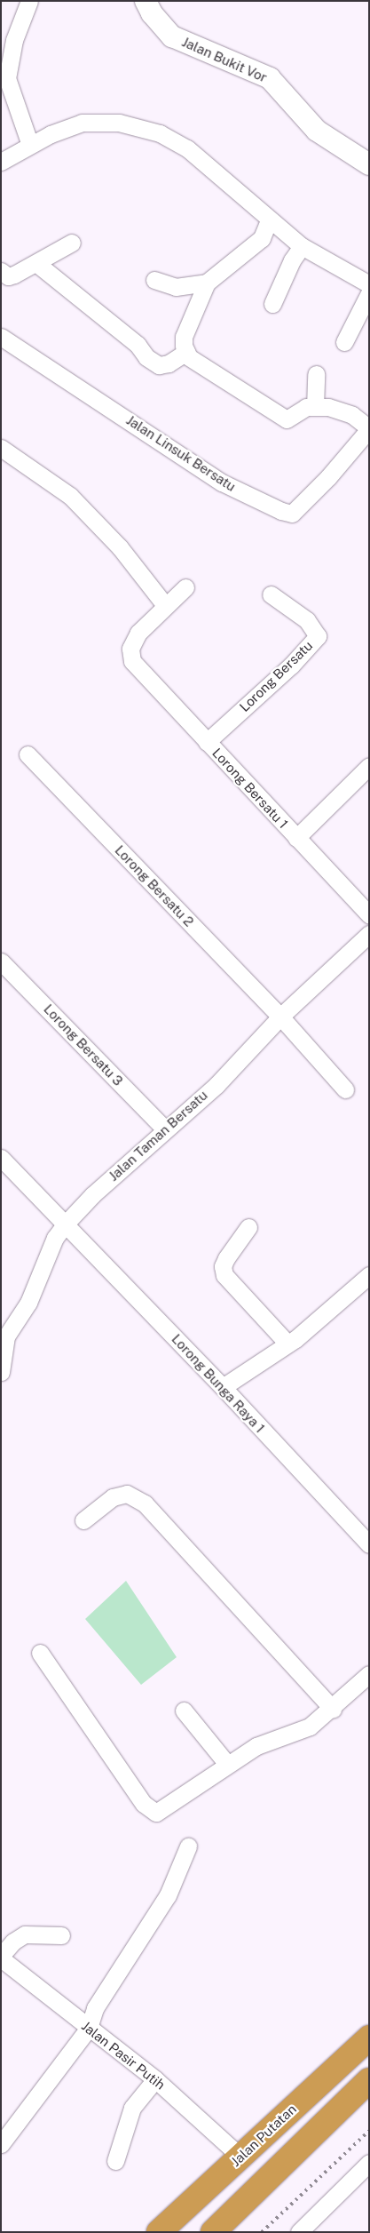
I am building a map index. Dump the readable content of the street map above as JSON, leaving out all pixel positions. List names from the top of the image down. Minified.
{"streets":{"highway":["Jalan Putatan"],"street":["Jalan Bukit Vor","Jalan Linsuk Bersatu","Lorong Bersatu","Lorong Bersatu 1","Lorong Bersatu 2","Lorong Bersatu 3","Jalan Taman Bersatu","Lorong Bunga Raya 1","Jalan Pasir Putih"]},"crossings":[["Lorong Bersatu","Lorong Bersatu 1"],["Lorong Bersatu 2","Jalan Taman Bersatu"],["Lorong Bersatu 3","Jalan Taman Bersatu"],["Jalan Taman Bersatu","Lorong Bunga Raya 1"],["Jalan Pasir Putih","Jalan Putatan"]]}
